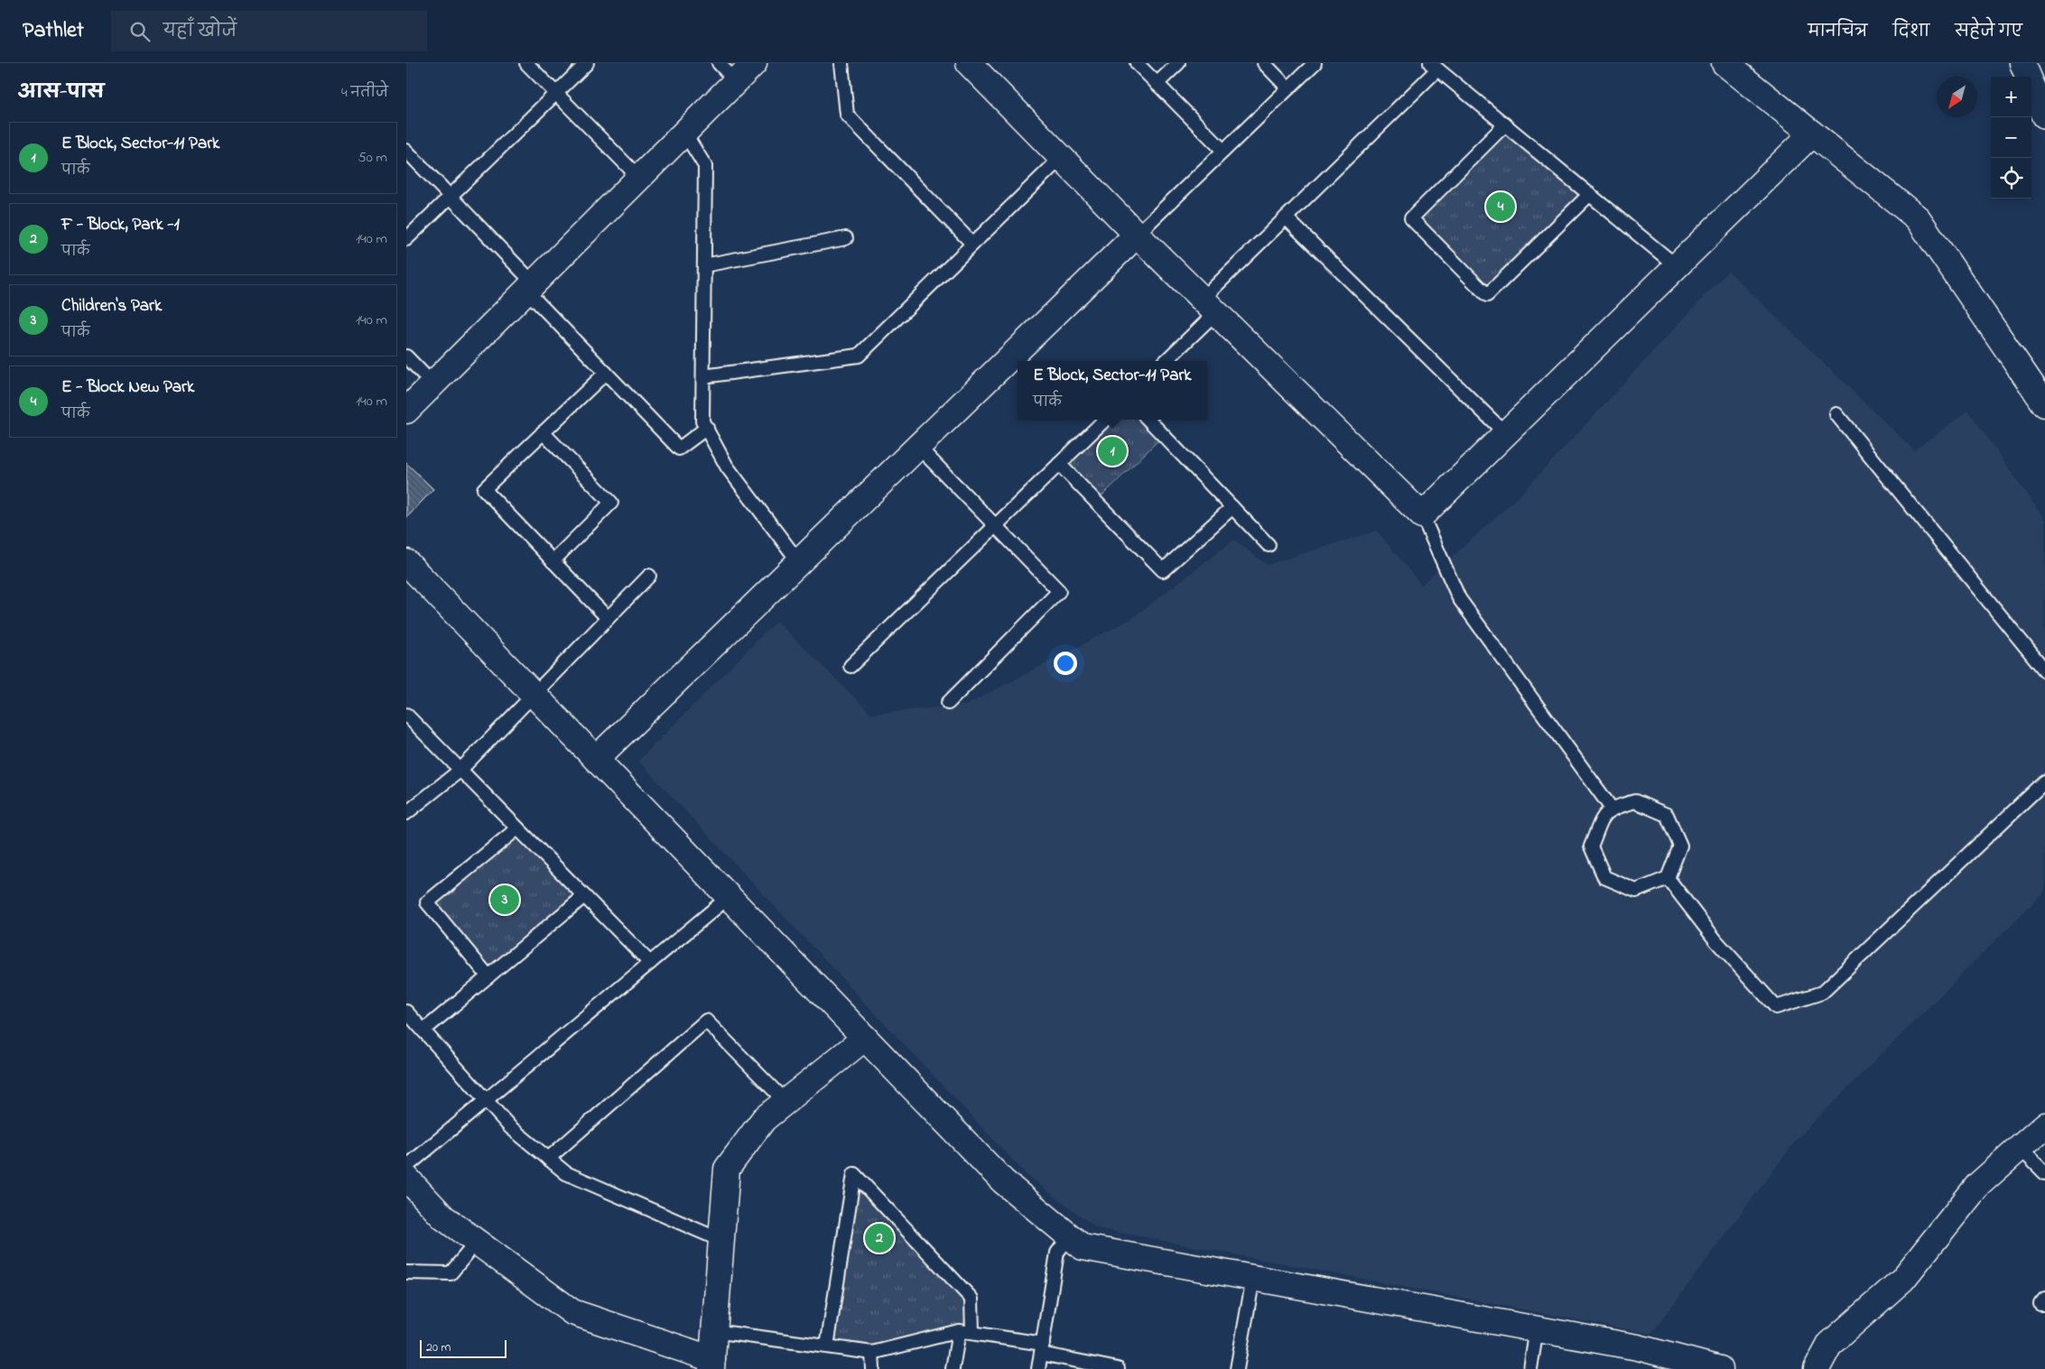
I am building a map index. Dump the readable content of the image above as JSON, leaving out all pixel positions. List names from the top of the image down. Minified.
{"scale_bar":"20 m","north":"bottom left","page":{"header":"Pathlet","search":"यहाँ खोजें","nav":["मानचित्र","दिशा","सहेजे गए"],"heading":["आस-पास","4 नतीजे"],"map_buttons":["+","−"],"list":[{"mark":"1","name":"E Block, Sector-11 Park","note":"पार्क","value":"50 m"},{"mark":"2","name":"F - Block, Park -1","note":"पार्क","value":"140 m"},{"mark":"3","name":"Children's Park","note":"पार्क","value":"140 m"},{"mark":"4","name":"E - Block New Park","note":"पार्क","value":"140 m"}],"pins":["4","1","3","2"],"popup":["E Block, Sector-11 Park","पार्क"],"scale":"20 m"}}
